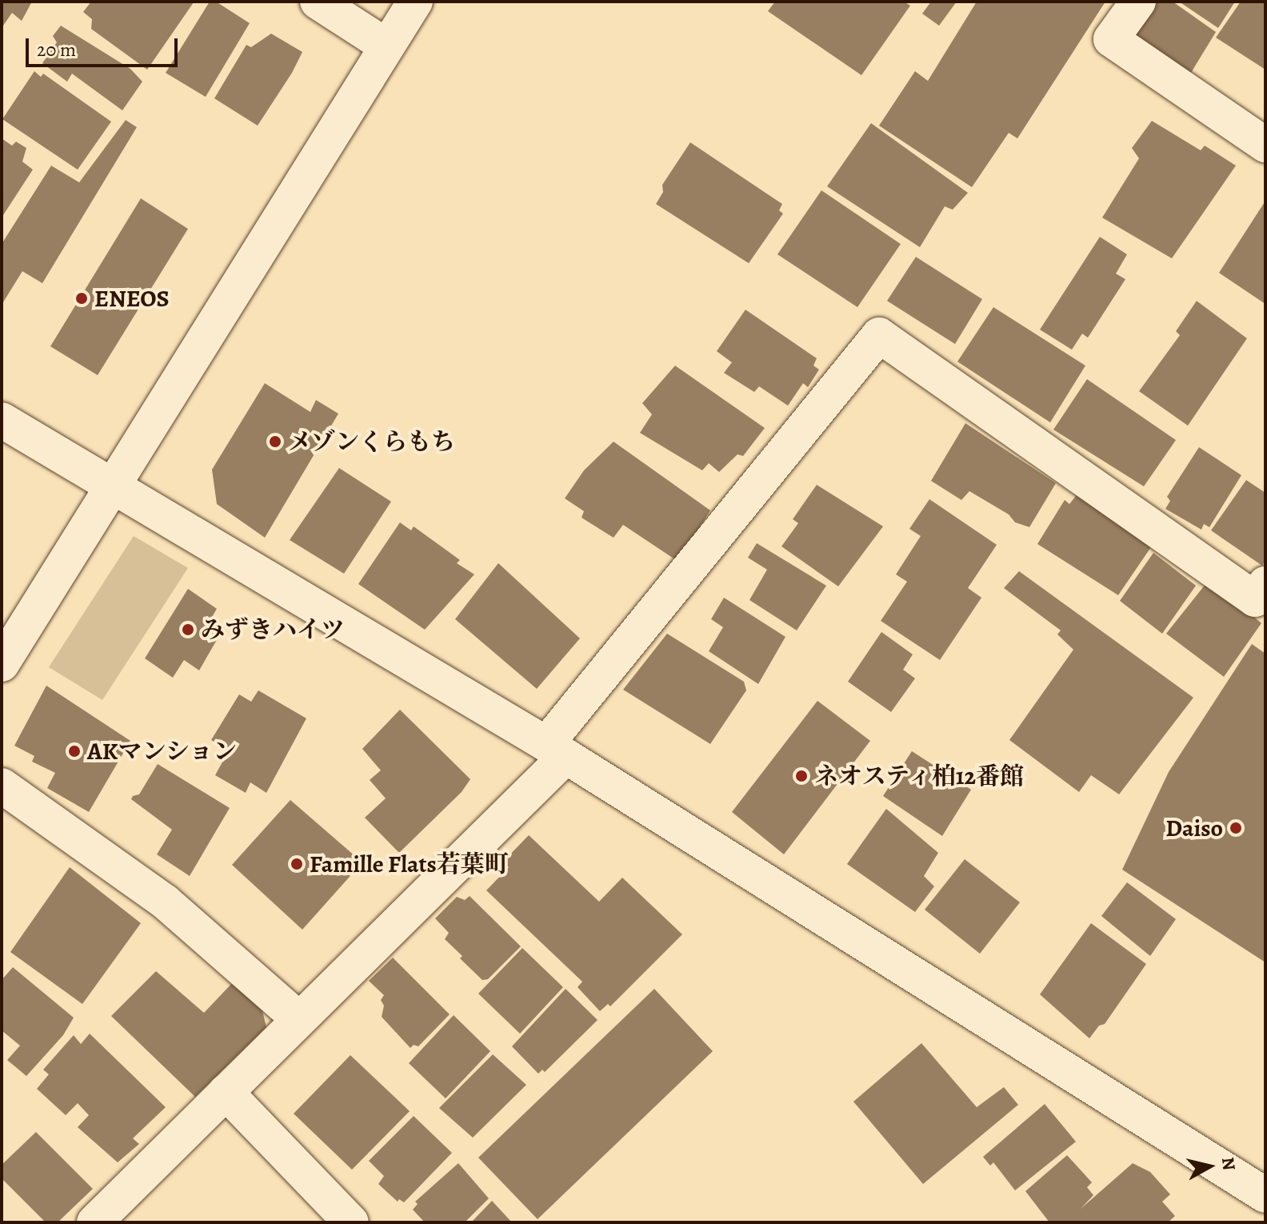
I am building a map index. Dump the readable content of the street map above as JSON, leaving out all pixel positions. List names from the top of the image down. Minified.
{"places":["ENEOS","メゾンくらもち","みずきハイツ","AKマンション","ネオスティ柏12番館","Daiso","Famille Flats若葉町"],"scale_bar":"20 m","north":"right"}
